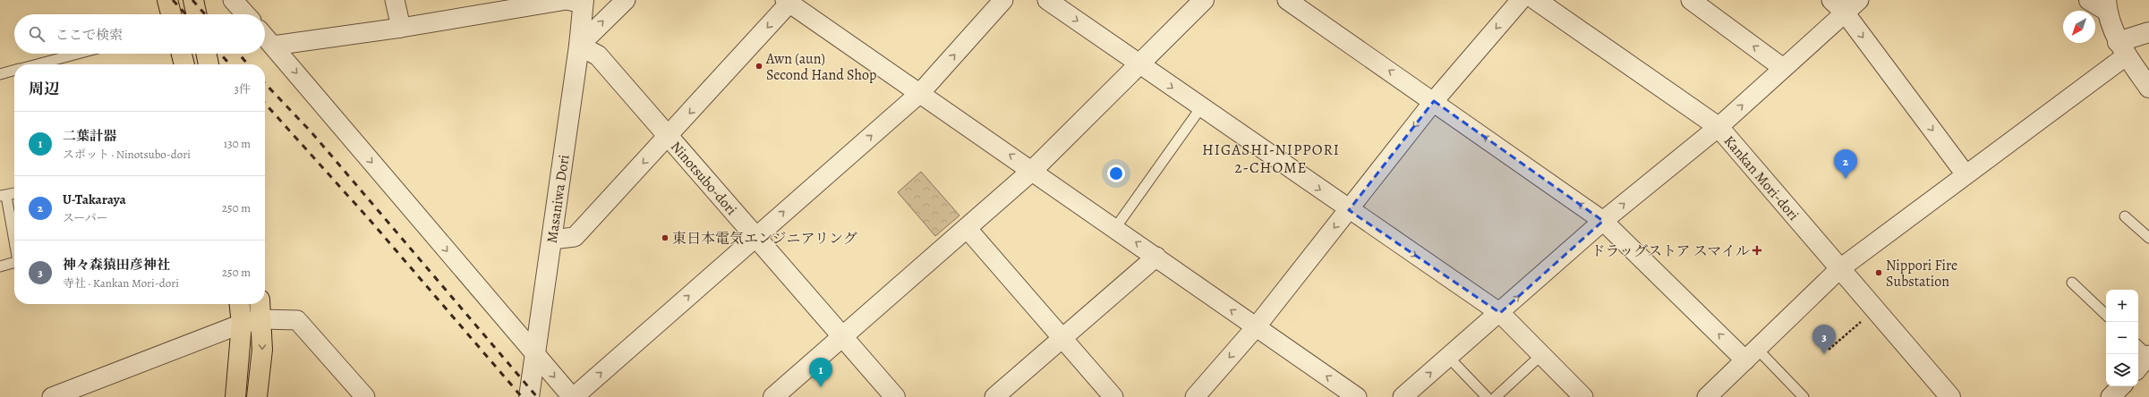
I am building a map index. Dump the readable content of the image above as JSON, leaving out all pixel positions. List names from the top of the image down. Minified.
{"streets":{"street":["Ninotsubo-dori","Kankan Mori-dori","Masaniwa Dori"]},"crossings":[["Ninotsubo-dori","Masaniwa Dori"]],"districts":["HIGASHI-NIPPORI 2-CHOME"],"places":{"other":["Awn (aun) Second Hand Shop","東日本電気エンジニアリング","Nippori Fire Substation"],"health":["ドラッグストア スマイル"]},"north":"bottom left","page":{"search":"ここで検索","heading":["周辺","3件"],"list":[{"mark":"1","name":"二葉計器","note":"スポット · Ninotsubo-dori","value":"130 m"},{"mark":"2","name":"U-Takaraya","note":"スーパー","value":"250 m"},{"mark":"3","name":"神々森猿田彦神社","note":"寺社 · Kankan Mori-dori","value":"250 m"}],"pins":["2","3","1"],"map_buttons":["+","−"]}}
